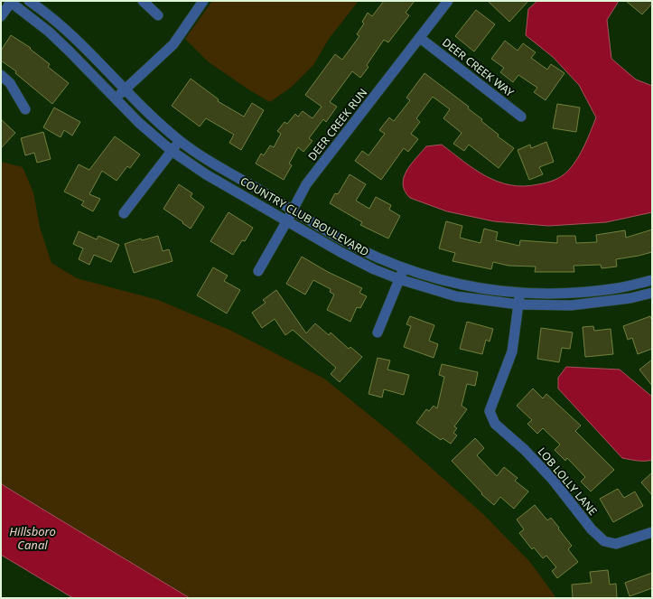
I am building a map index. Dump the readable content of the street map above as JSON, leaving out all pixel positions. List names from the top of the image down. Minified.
{"streets":{"street":["DEER CREEK WAY","DEER CREEK RUN","COUNTRY CLUB BOULEVARD","LOB LOLLY LANE"]},"crossings":[["DEER CREEK WAY","DEER CREEK RUN"],["DEER CREEK RUN","COUNTRY CLUB BOULEVARD"],["COUNTRY CLUB BOULEVARD","LOB LOLLY LANE"]],"water":["Hillsboro Canal"]}
